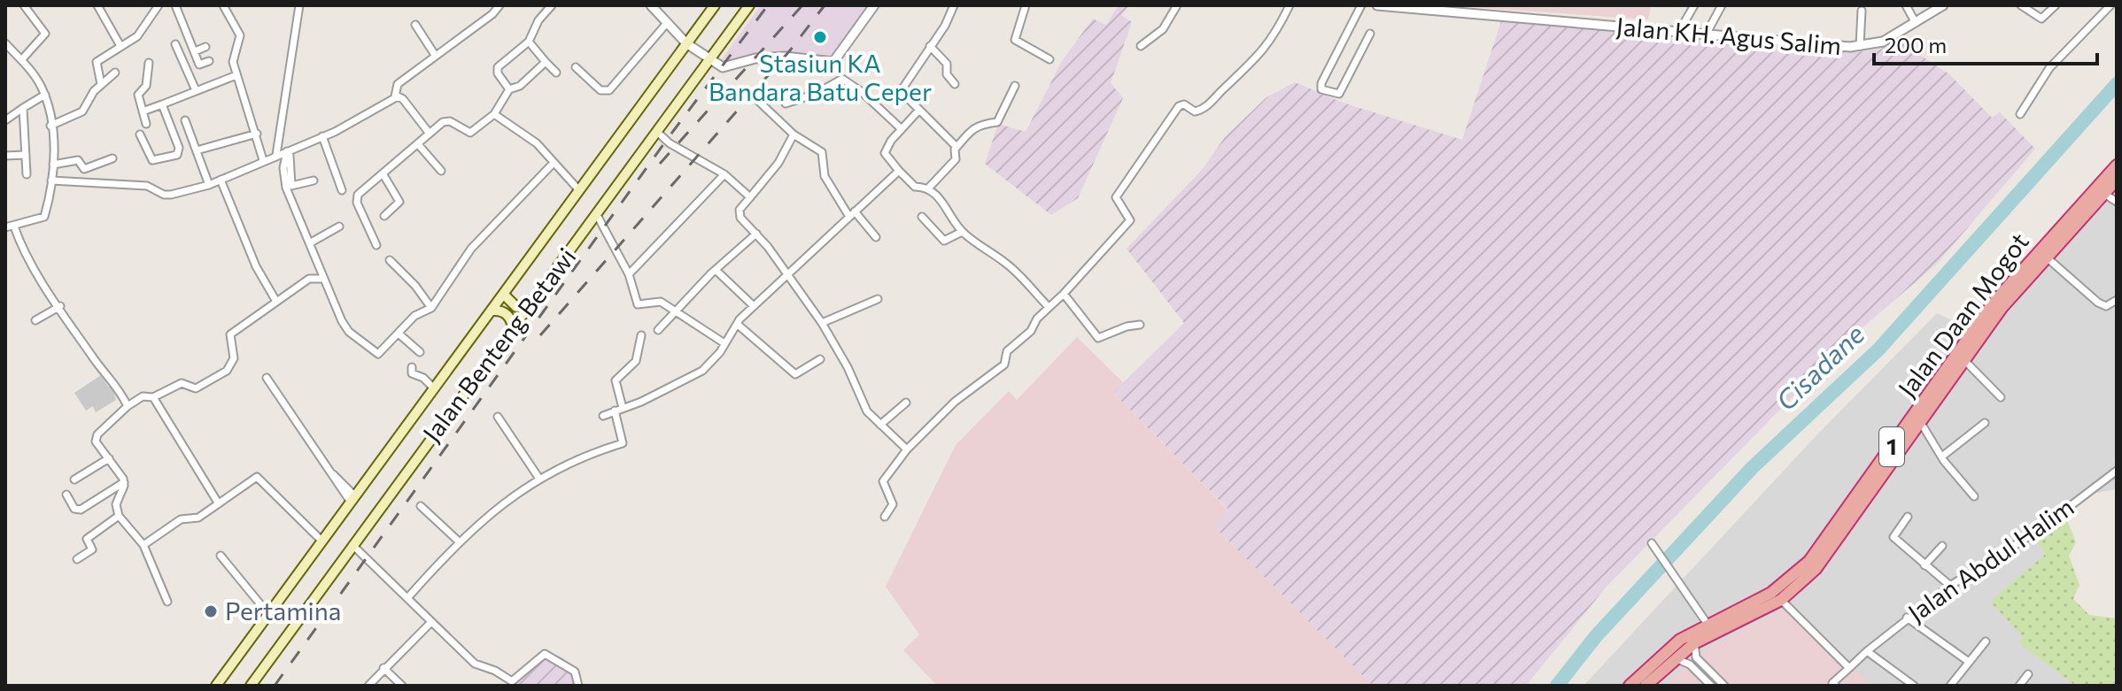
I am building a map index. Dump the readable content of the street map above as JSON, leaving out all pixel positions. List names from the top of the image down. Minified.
{"streets":{"highway":["Jalan Daan Mogot","1"],"main road":["Jalan Benteng Betawi"],"street":["Jalan KH. Agus Salim","Jalan Abdul Halim"]},"water":["Cisadane"],"places":["Stasiun KA Bandara Batu Ceper","Pertamina"],"scale_bar":"200 m"}
